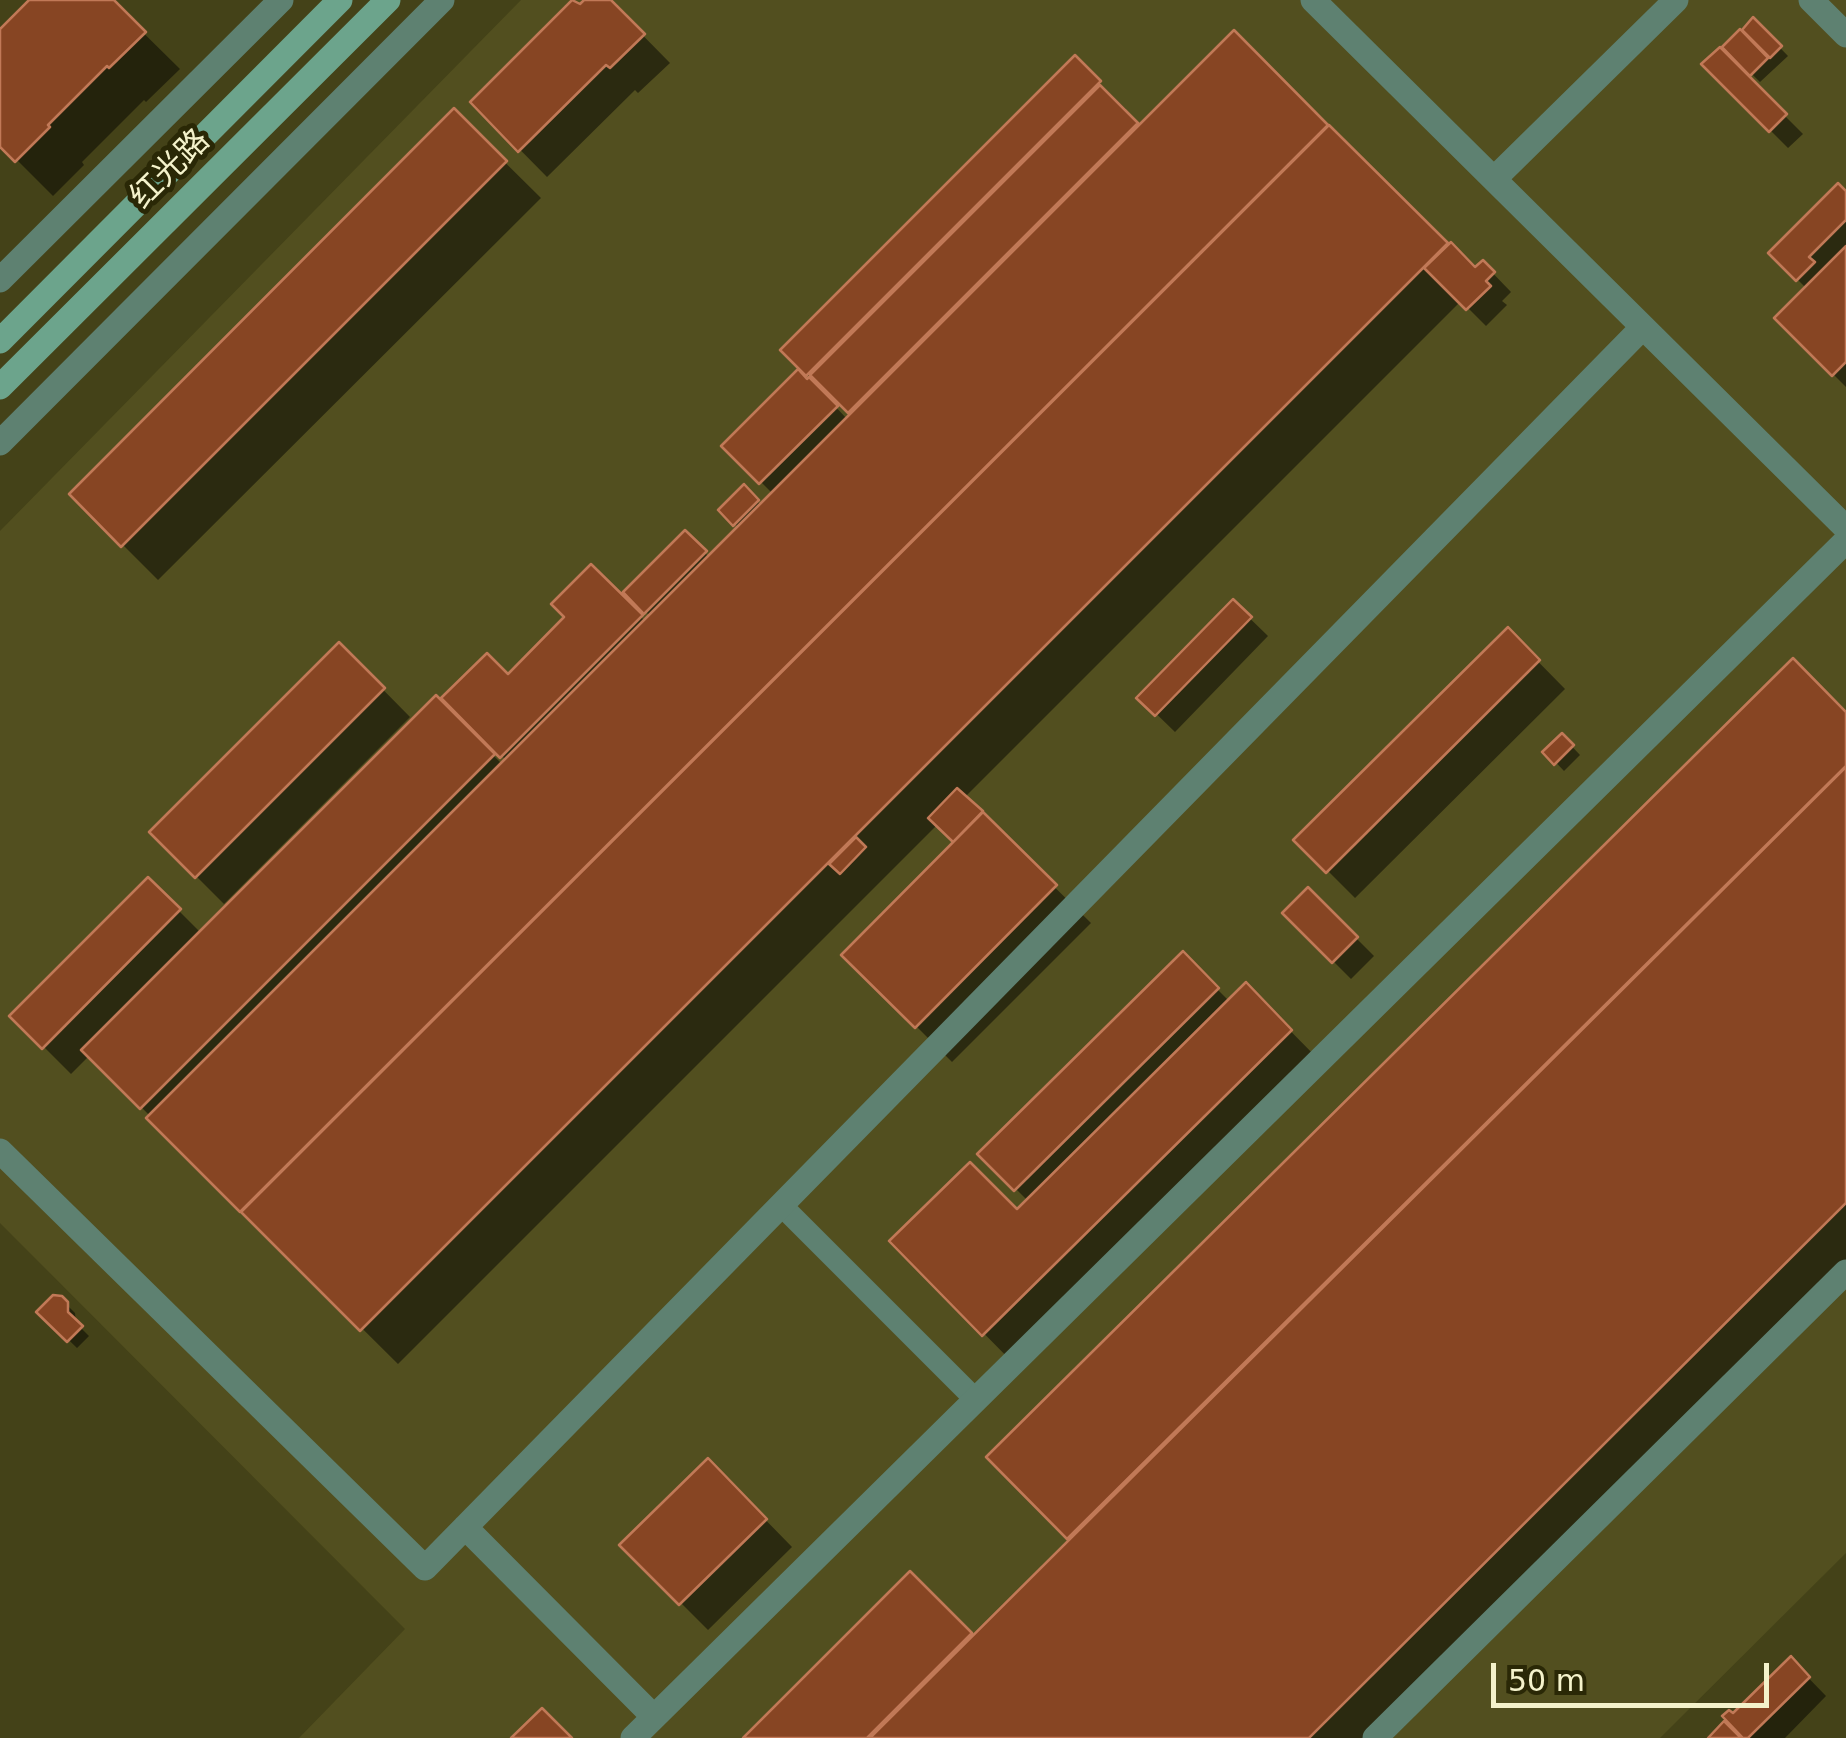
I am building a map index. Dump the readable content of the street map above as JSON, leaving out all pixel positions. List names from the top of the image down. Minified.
{"streets":{"main road":["红光路"]},"scale_bar":"50 m"}
